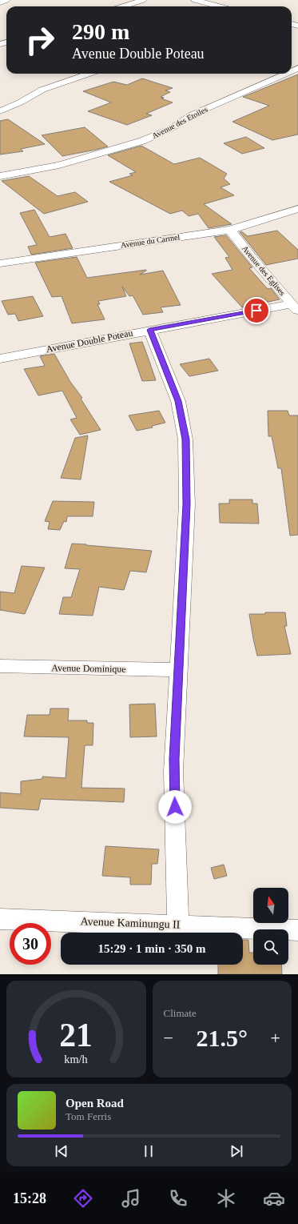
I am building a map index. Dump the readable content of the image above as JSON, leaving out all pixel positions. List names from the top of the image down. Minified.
{"streets":{"street":["Avenue des Etoiles","Avenue du Carmel","Avenue des Eglises","Avenue Double Poteau","Avenue Dominique","Avenue Kaminungu II"]},"crossings":[["Avenue du Carmel","Avenue des Eglises"],["Avenue des Eglises","Avenue Double Poteau"]],"north":"top","page":{"turn":["290 m","Avenue Double Poteau"],"limit":"30","trip":"15:29 · 1 min · 350 m","tile":"Climate","heat":["−","21.5°","+"],"song":["Open Road","Tom Ferris"],"tabs":"15:28","gauge":["21","km/h"]}}
